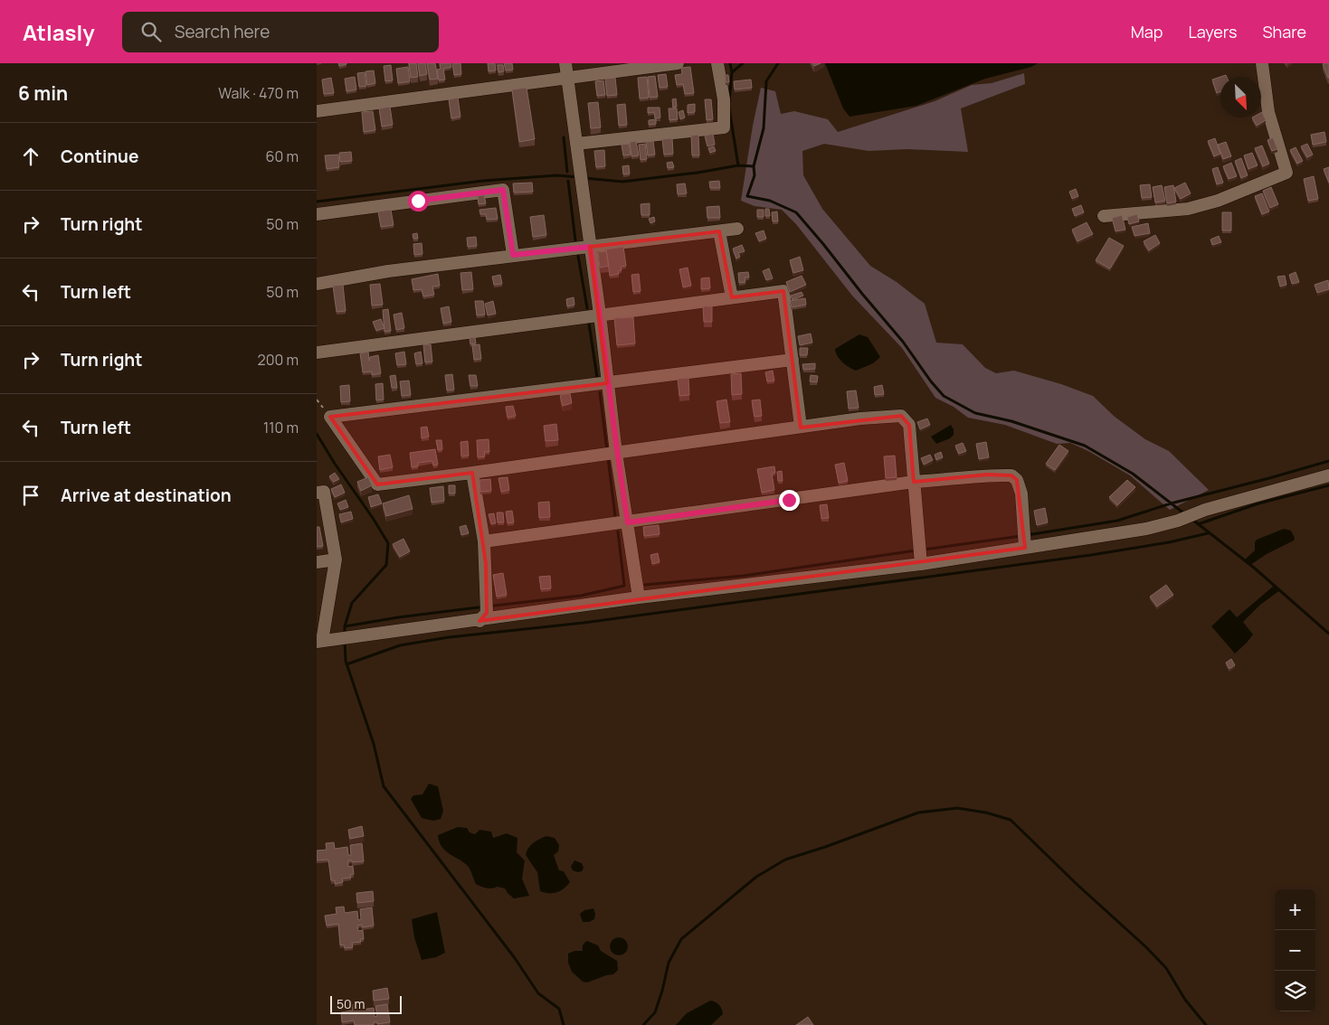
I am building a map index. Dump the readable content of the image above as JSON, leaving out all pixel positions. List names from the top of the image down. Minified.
{"scale_bar":"50 m","north":"bottom right","page":{"header":"Atlasly","search":"Search here","nav":["Map","Layers","Share"],"heading":["6 min","Walk · 470 m"],"list":[["Continue","60 m"],["Turn right","50 m"],["Turn left","50 m"],["Turn right","200 m"],["Turn left","110 m"],"Arrive at destination"],"map_buttons":["+","−"],"scale":"50 m"}}
